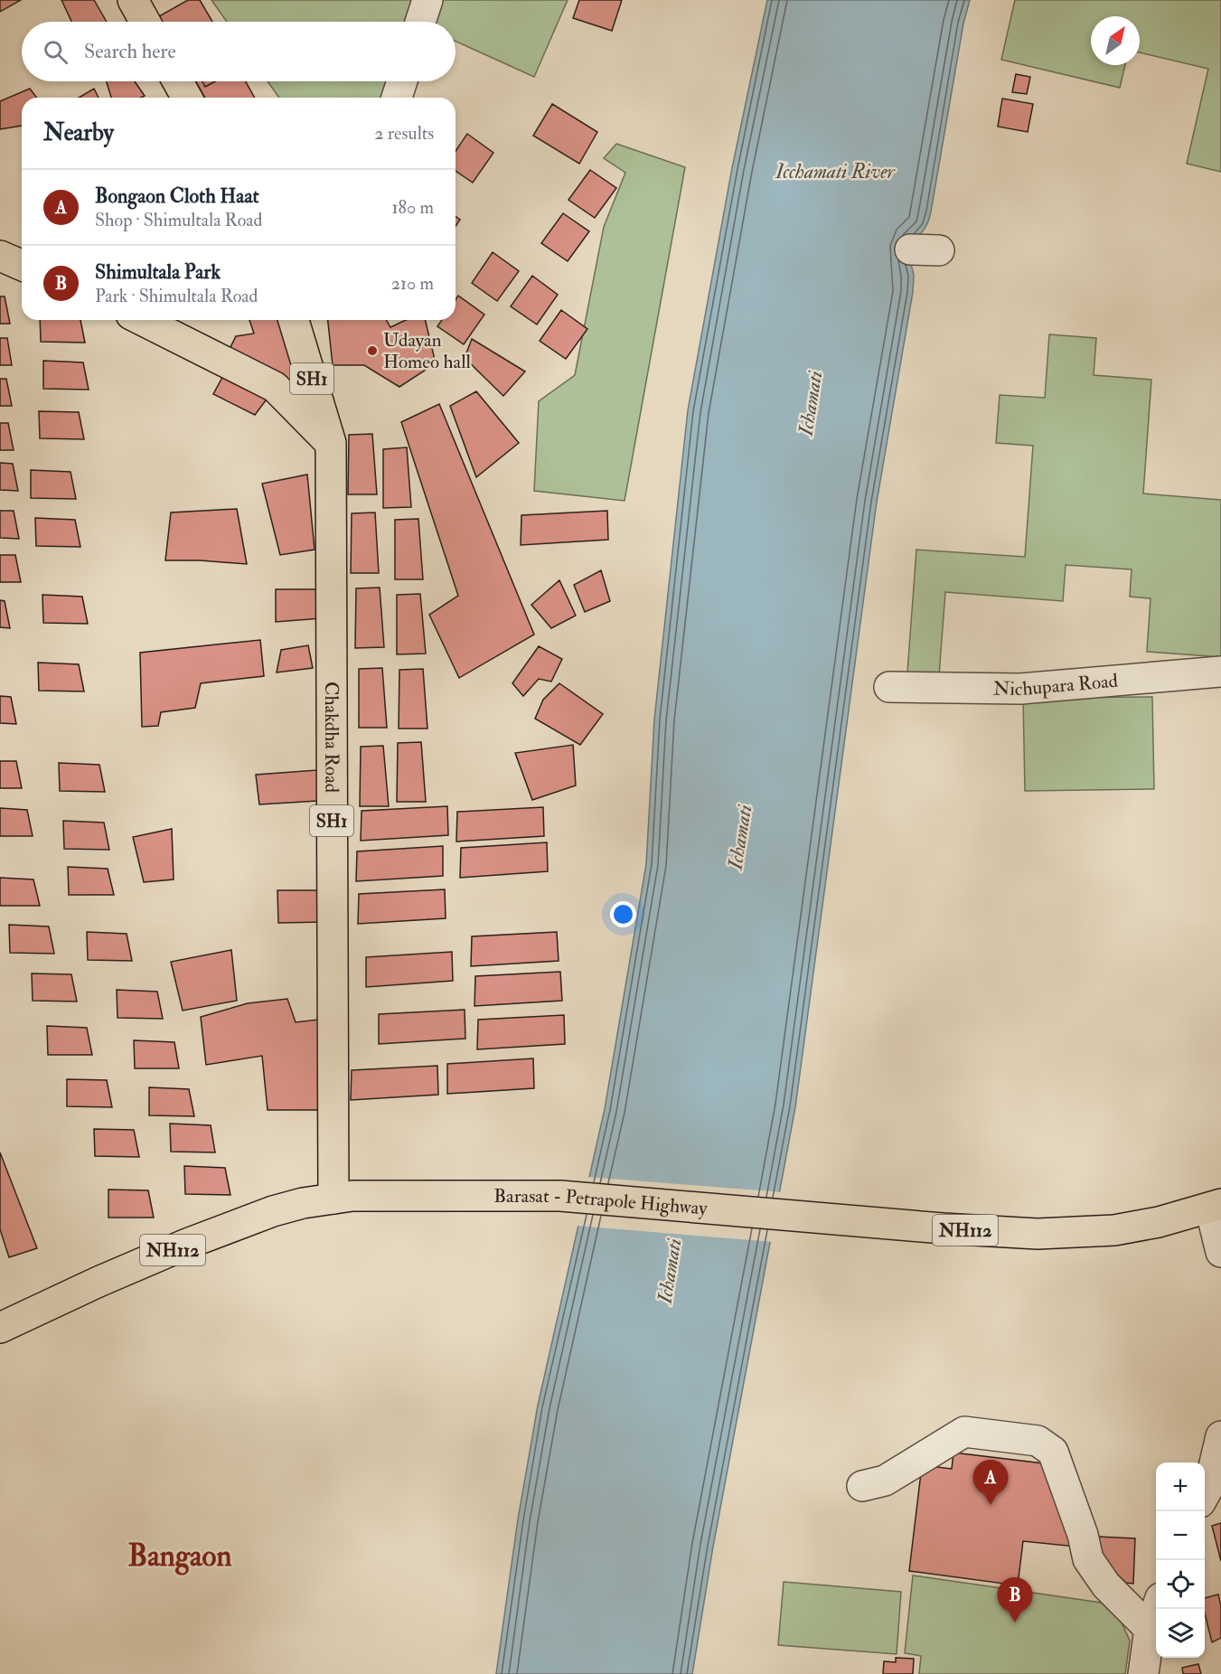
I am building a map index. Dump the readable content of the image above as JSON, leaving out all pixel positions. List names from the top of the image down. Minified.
{"streets":{"main road":["SH1","Chakdha Road","Barasat - Petrapole Highway","NH112"],"street":["Nichupara Road"]},"crossings":[["Chakdha Road","Barasat - Petrapole Highway"]],"districts":["Bangaon"],"water":["Icchamati River","Ichamati"],"places":["Udayan Homeo hall"],"north":"top right","page":{"search":"Search here","heading":["Nearby","2 results"],"list":[{"mark":"A","name":"Bongaon Cloth Haat","note":"Shop · Shimultala Road","value":"180 m"},{"mark":"B","name":"Shimultala Park","note":"Park · Shimultala Road","value":"210 m"}],"pins":["A","B"],"map_buttons":["+","−"]}}
